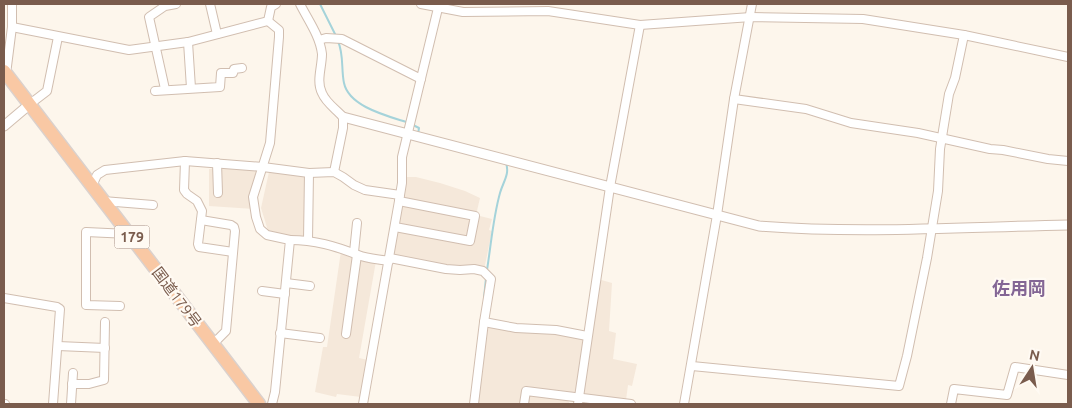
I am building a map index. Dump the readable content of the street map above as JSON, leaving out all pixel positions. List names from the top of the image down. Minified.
{"streets":{"highway":["179","国道179号"]},"districts":["佐用岡"],"north":"top"}
